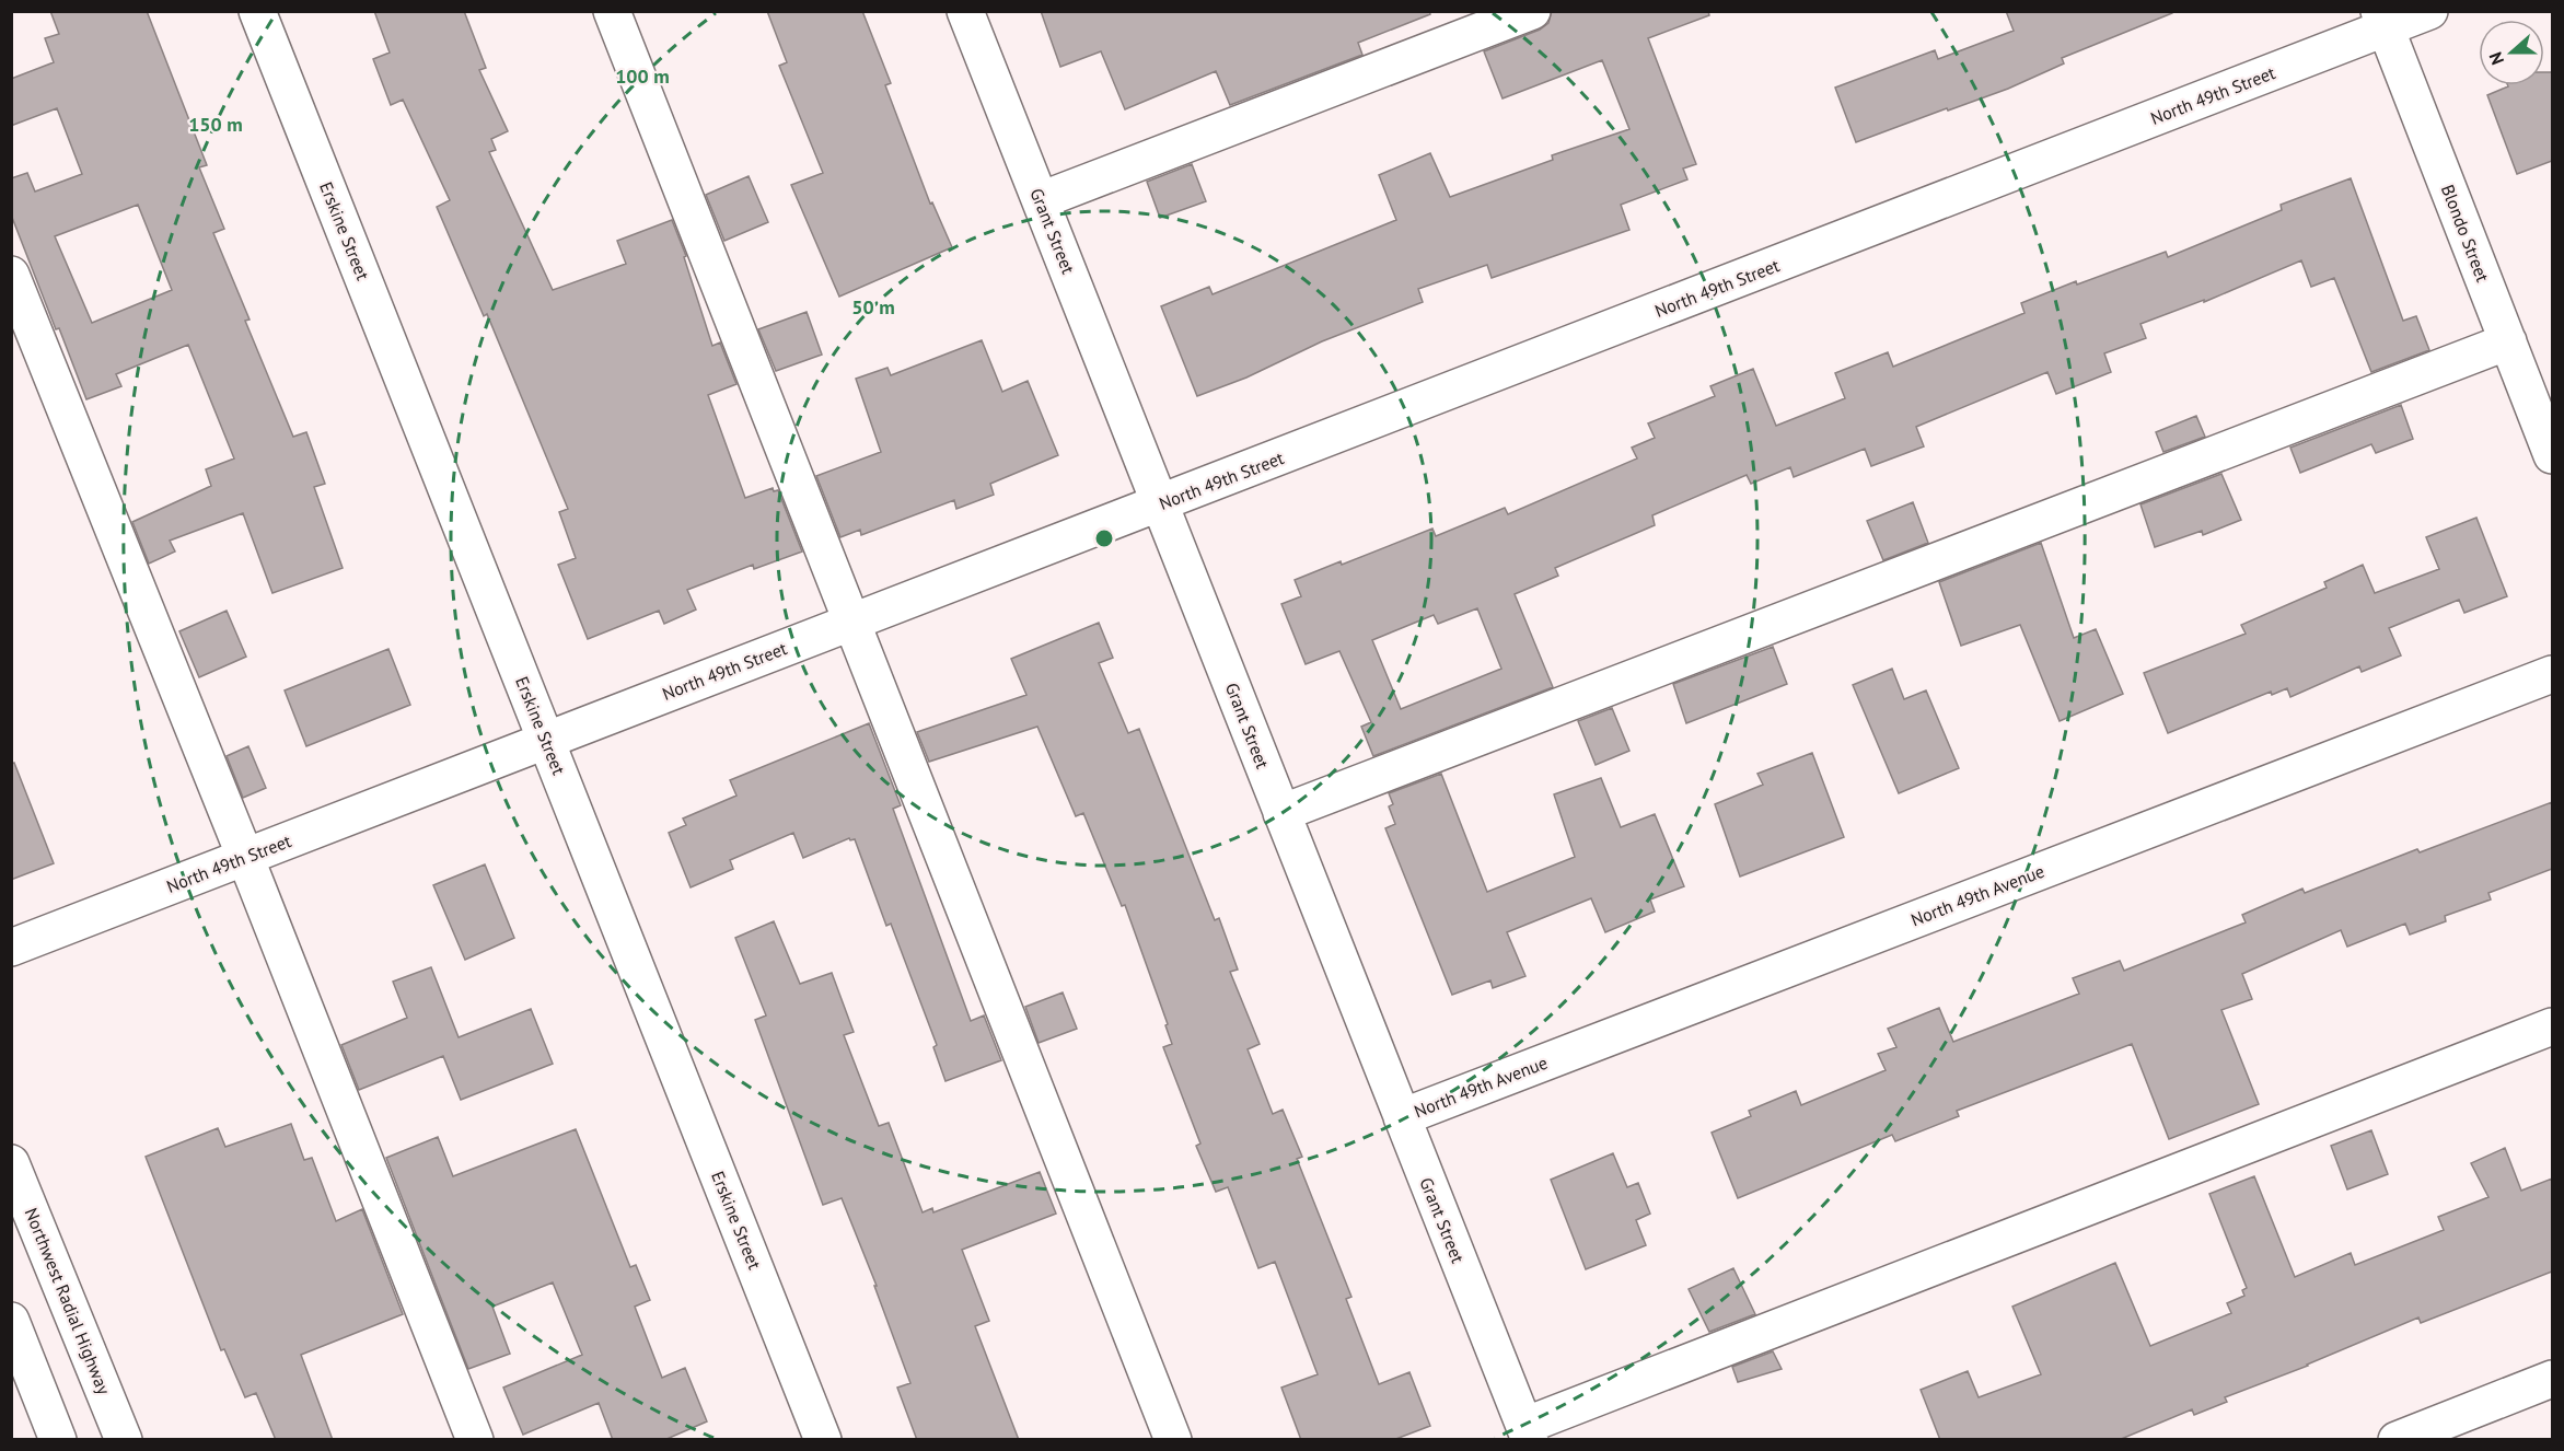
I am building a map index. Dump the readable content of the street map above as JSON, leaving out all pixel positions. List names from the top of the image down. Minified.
{"streets":{"street":["North 49th Street","Erskine Street","Grant Street","Blondo Street","North 49th Avenue","Northwest Radial Highway"]},"crossings":[["North 49th Street","Erskine Street"],["North 49th Street","Grant Street"],["North 49th Street","Blondo Street"],["Grant Street","North 49th Avenue"]],"north":"left","rings":["100 m","150 m","50 m"]}
